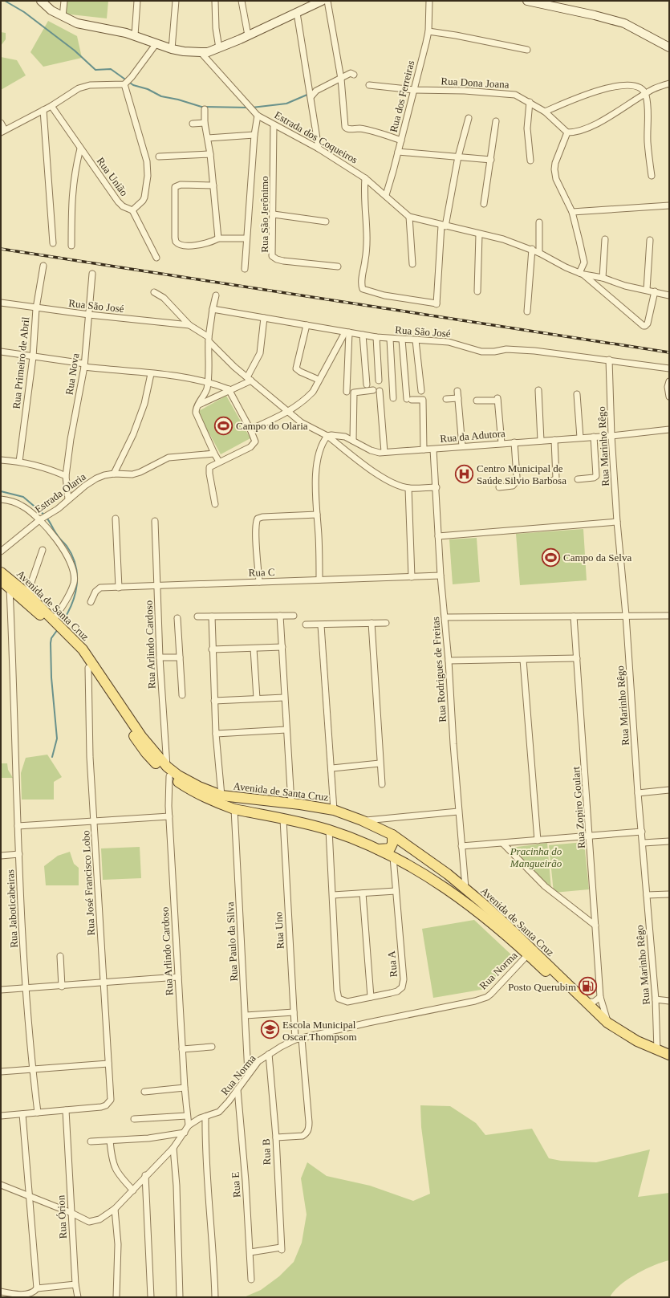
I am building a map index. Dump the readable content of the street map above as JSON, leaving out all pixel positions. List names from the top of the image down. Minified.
{"streets":{"main road":["Avenida de Santa Cruz"],"street":["Rua Dona Joana","Rua dos Ferreiras","Estrada dos Coqueiros","Rua União","Rua São Jerônimo","Rua São José","Rua Primeiro de Abril","Rua Nova","Rua da Adutora","Rua Marinho Rêgo","Estrada Olaria","Rua C","Rua Arlindo Cardoso","Rua Rodrigues de Freitas","Rua Zopiro Goulart","Rua José Francisco Lobo","Rua Jaboticabeiras","Rua Uno","Rua Paulo da Silva","Rua A","Rua Norma","Rua B","Rua E","Rua Órion"]},"crossings":[["Rua Dona Joana","Rua dos Ferreiras"],["Rua dos Ferreiras","Estrada dos Coqueiros"],["Estrada dos Coqueiros","Rua São Jerônimo"],["Rua São José","Rua Primeiro de Abril"],["Rua São José","Rua Nova"],["Rua São José","Rua da Adutora"],["Rua São José","Rua Marinho Rêgo"],["Rua Nova","Estrada Olaria"],["Rua da Adutora","Rua Marinho Rêgo"],["Rua da Adutora","Rua Rodrigues de Freitas"],["Rua Marinho Rêgo","Avenida de Santa Cruz"],["Rua C","Rua Arlindo Cardoso"],["Rua C","Rua Rodrigues de Freitas"],["Avenida de Santa Cruz","Rua Arlindo Cardoso"],["Avenida de Santa Cruz","Rua Rodrigues de Freitas"],["Avenida de Santa Cruz","Rua Zopiro Goulart"],["Avenida de Santa Cruz","Rua José Francisco Lobo"],["Avenida de Santa Cruz","Rua Jaboticabeiras"],["Avenida de Santa Cruz","Rua Uno"],["Avenida de Santa Cruz","Rua Paulo da Silva"],["Avenida de Santa Cruz","Rua A"],["Avenida de Santa Cruz","Rua Norma"],["Rua Arlindo Cardoso","Rua Norma"],["Rua José Francisco Lobo","Rua Órion"],["Rua Uno","Rua Norma"],["Rua Paulo da Silva","Rua Norma"],["Rua Norma","Rua B"],["Rua Norma","Rua E"],["Rua B","Rua E"]],"parks":["Pracinha do Mangueirão"],"places":{"sports":["Campo do Olaria","Campo da Selva"],"hospital":["Centro Municipal de Saúde Silvio Barbosa"],"fuel station":["Posto Querubim"],"school or university":["Escola Municipal Oscar Thompsom"]}}
